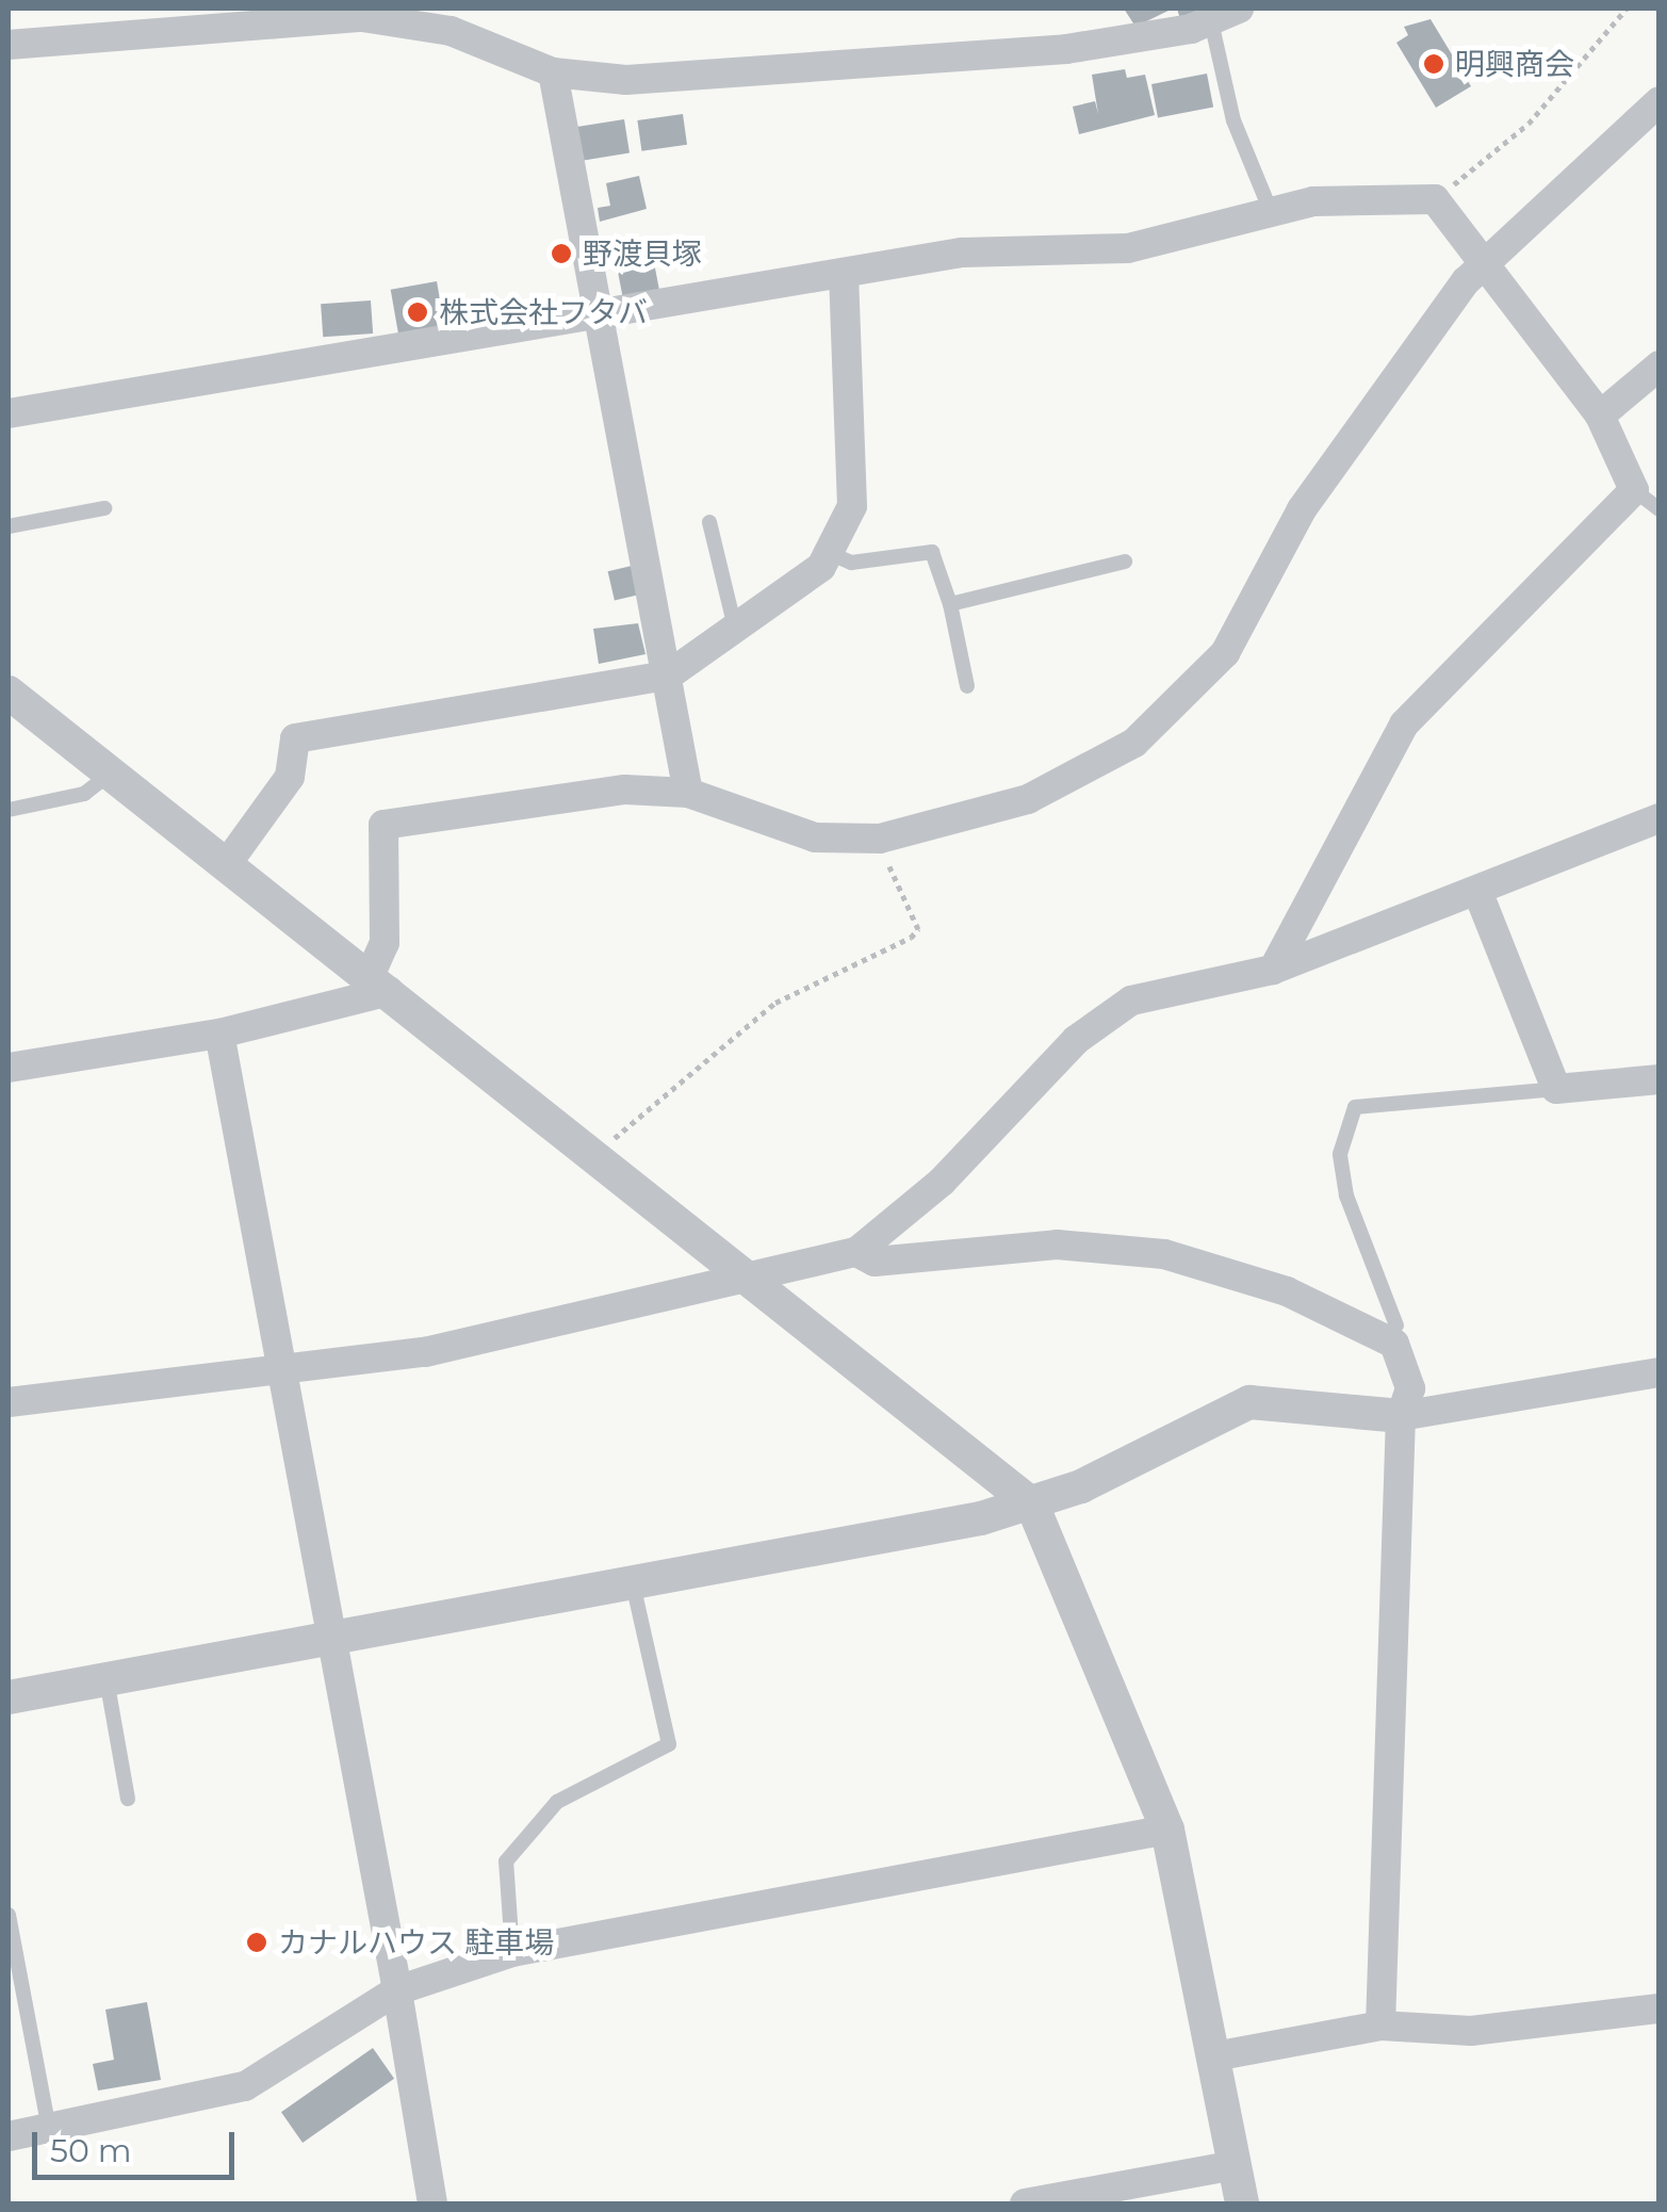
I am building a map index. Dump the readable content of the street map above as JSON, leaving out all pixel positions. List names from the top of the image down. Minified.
{"places":["明興商会","野渡貝塚","株式会社フタバ","カナルハウス 駐車場"],"scale_bar":"50 m"}
